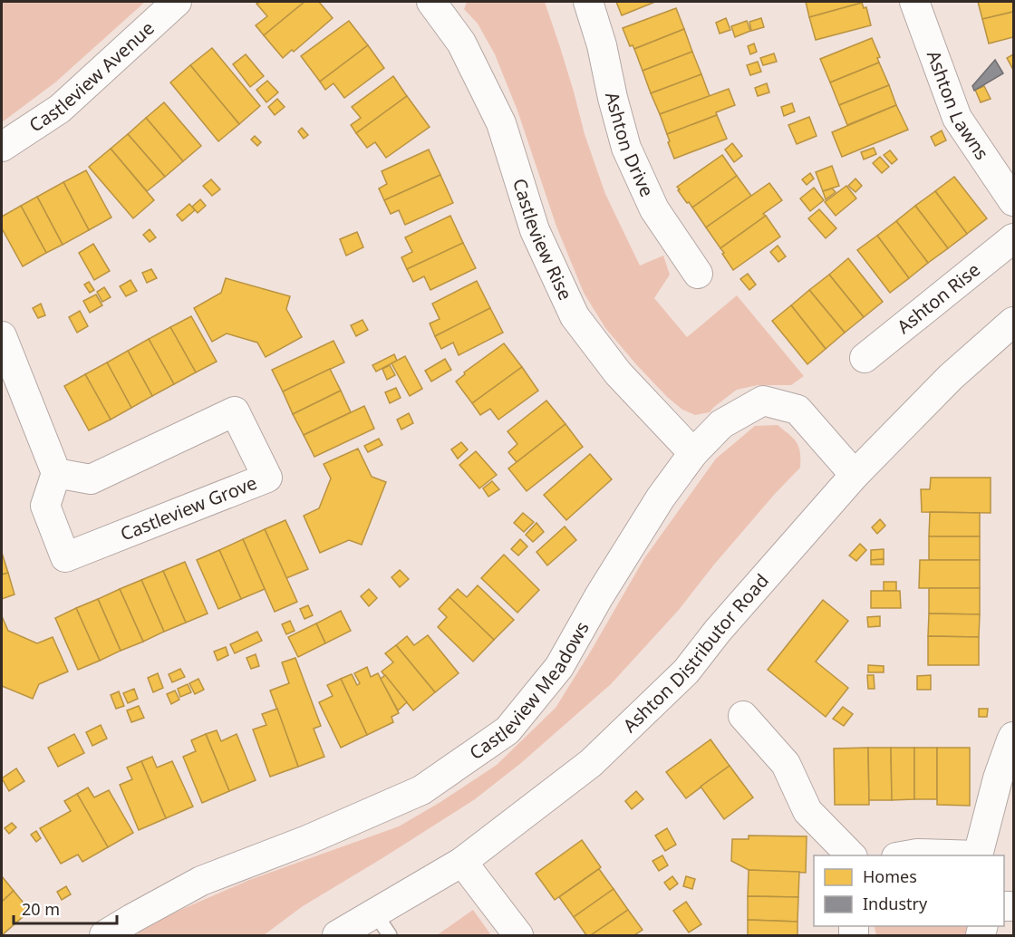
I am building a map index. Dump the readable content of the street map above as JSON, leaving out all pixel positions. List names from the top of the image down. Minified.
{"streets":{"street":["Castleview Avenue","Ashton Lawns","Ashton Drive","Castleview Rise","Ashton Rise","Castleview Grove","Ashton Distributor Road","Castleview Meadows"]},"crossings":[["Castleview Rise","Castleview Meadows"],["Ashton Distributor Road","Castleview Meadows"]],"legend":["Homes","Industry"],"scale_bar":"20 m"}
